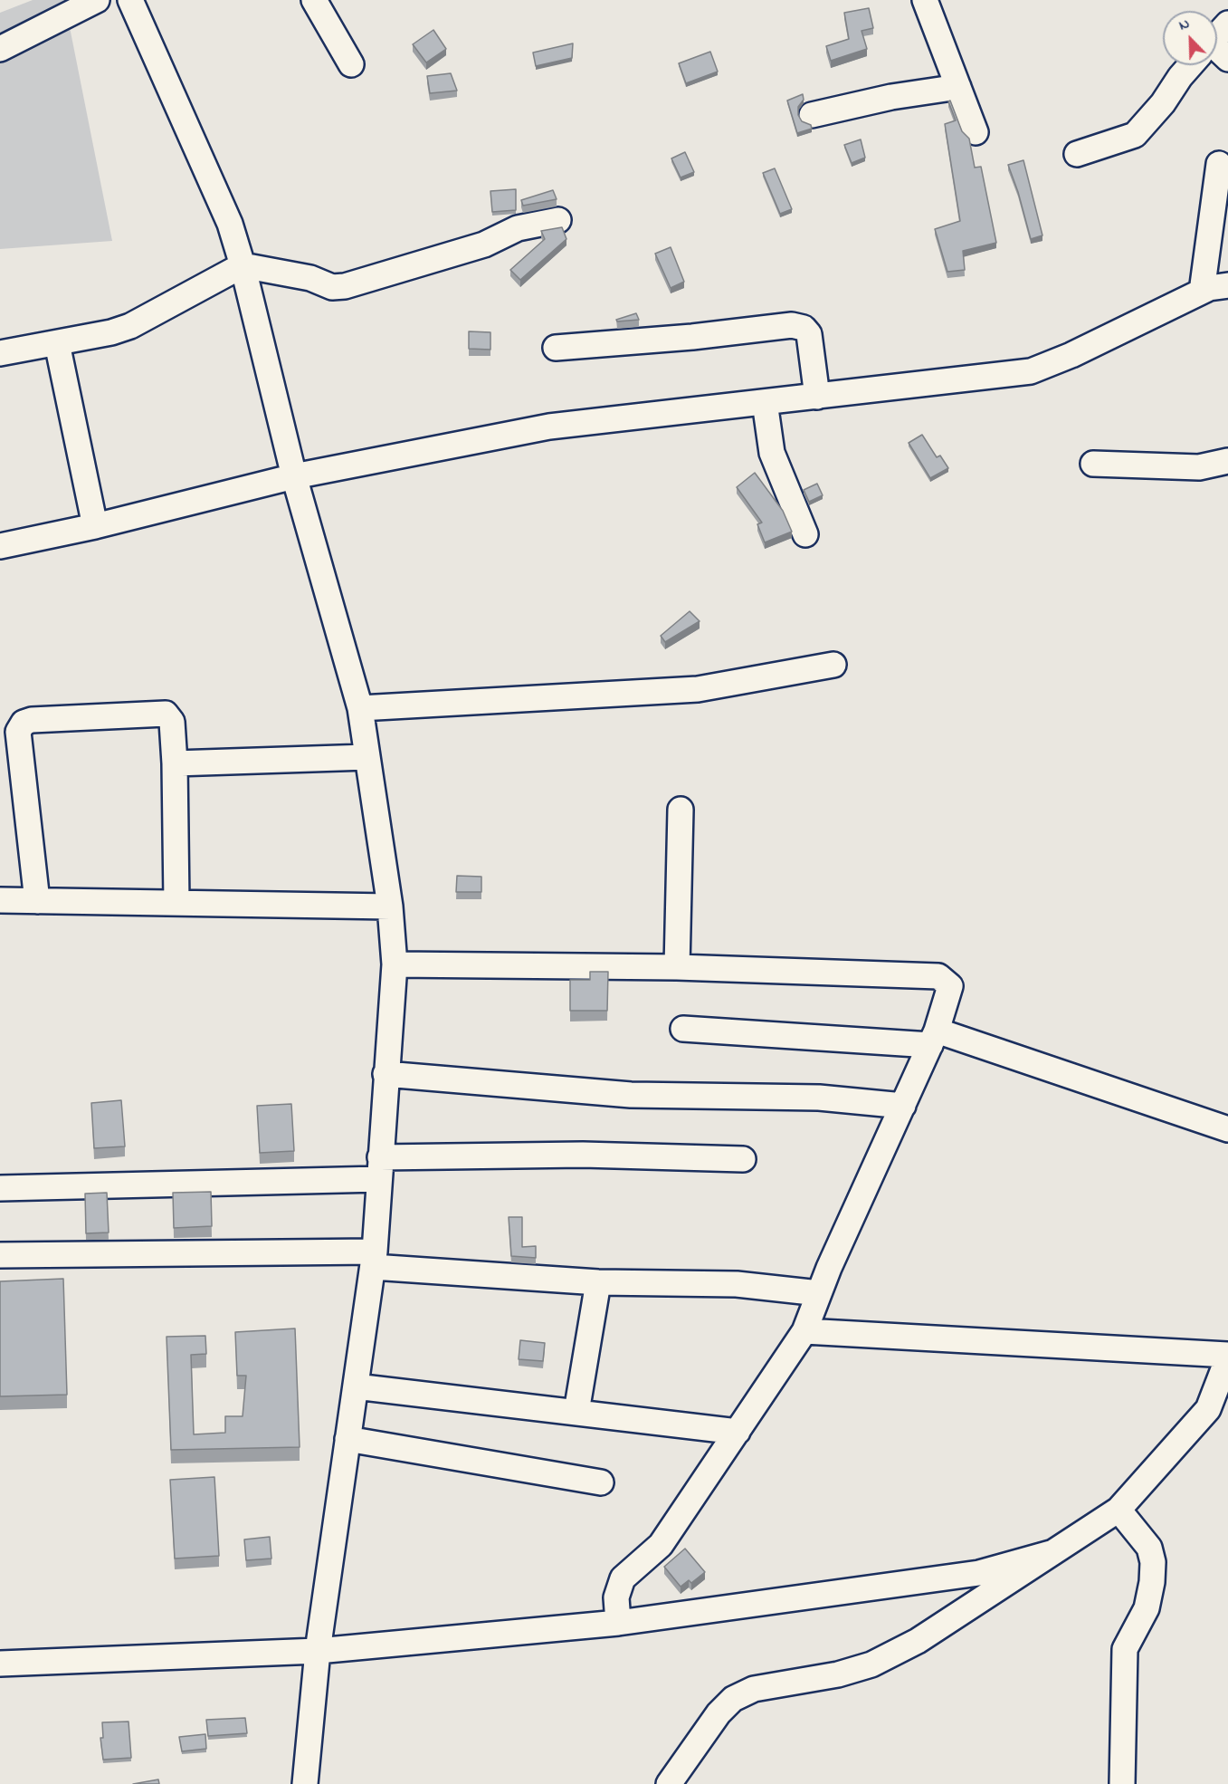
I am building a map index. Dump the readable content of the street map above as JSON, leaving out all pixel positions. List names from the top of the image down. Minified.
{"north":"top left"}
